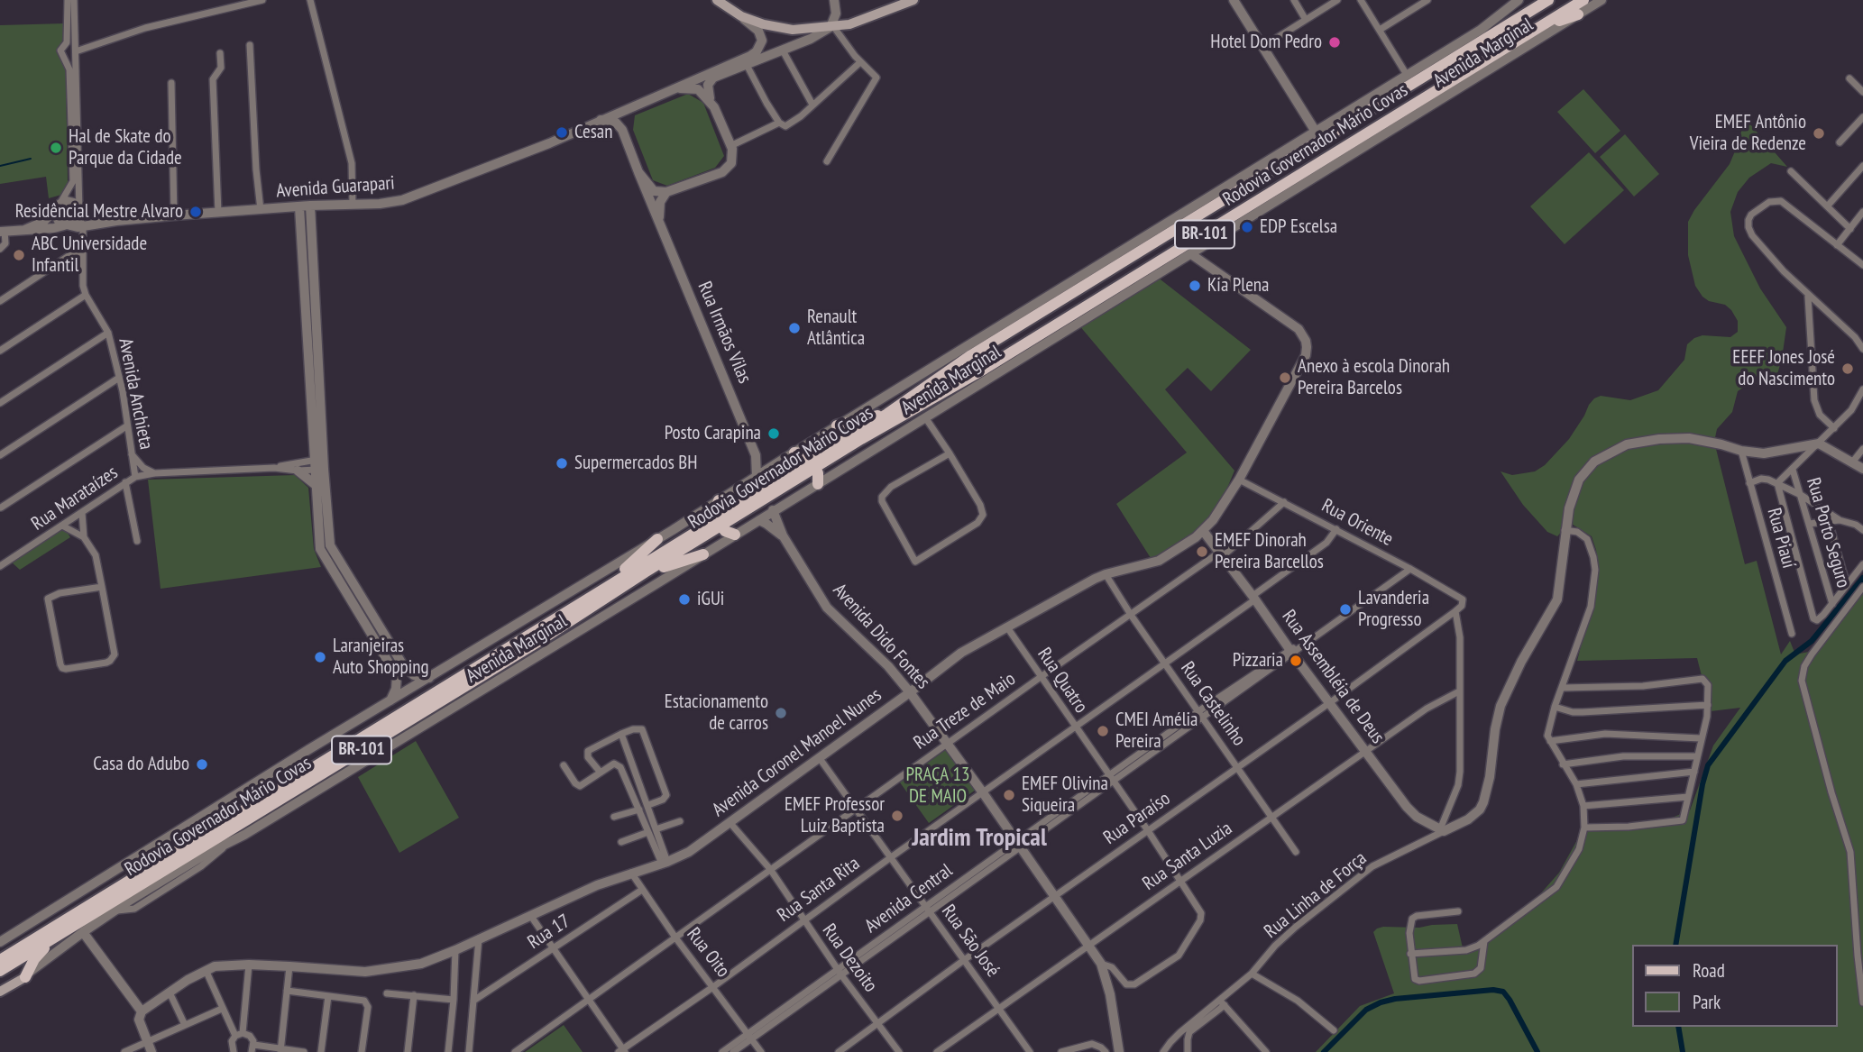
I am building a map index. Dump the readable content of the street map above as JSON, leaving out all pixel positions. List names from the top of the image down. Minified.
{"streets":{"main road":["Avenida Marginal","Rodovia Governador Mário Covas","BR-101"],"street":["Avenida Guarapari","Rua Irmãos Vilas","Avenida Anchieta","Rua Marataízes","Rua Oriente","Rua Porto Seguro","Rua Piauí","Avenida Dido Fontes","Rua Assembléia de Deus","Rua Quatro","Rua Castelinho","Rua Treze de Maio","Avenida Coronel Manoel Nunes","Rua Paraíso","Rua Santa Luzia","Rua Santa Rita","Rua Linha de Força","Avenida Central","Rua 17","Rua São José","Rua Oito","Rua Dezoito"]},"crossings":[["Avenida Marginal","Rua Irmãos Vilas"],["Avenida Marginal","Avenida Dido Fontes"],["Avenida Marginal","Avenida Coronel Manoel Nunes"],["Avenida Guarapari","Rua Irmãos Vilas"],["Avenida Guarapari","Avenida Anchieta"],["Avenida Anchieta","Rua Marataízes"],["Rua Oriente","Rua Treze de Maio"],["Rua Oriente","Avenida Coronel Manoel Nunes"],["Rua Oriente","Rua Paraíso"],["Rua Oriente","Rua Santa Rita"],["Rua Oriente","Avenida Central"],["Avenida Dido Fontes","Rua Quatro"],["Avenida Dido Fontes","Rua Treze de Maio"],["Avenida Dido Fontes","Avenida Coronel Manoel Nunes"],["Avenida Dido Fontes","Rua Paraíso"],["Avenida Dido Fontes","Rua Santa Luzia"],["Avenida Dido Fontes","Rua Santa Rita"],["Avenida Dido Fontes","Avenida Central"],["Rua Assembléia de Deus","Rua Treze de Maio"],["Rua Assembléia de Deus","Avenida Coronel Manoel Nunes"],["Rua Assembléia de Deus","Rua Paraíso"],["Rua Assembléia de Deus","Rua Santa Luzia"],["Rua Assembléia de Deus","Rua Santa Rita"],["Rua Assembléia de Deus","Rua Linha de Força"],["Rua Assembléia de Deus","Avenida Central"],["Rua Quatro","Rua Treze de Maio"],["Rua Quatro","Avenida Coronel Manoel Nunes"],["Rua Quatro","Rua Paraíso"],["Rua Quatro","Rua Santa Luzia"],["Rua Quatro","Rua Santa Rita"],["Rua Quatro","Avenida Central"],["Rua Castelinho","Rua Treze de Maio"],["Rua Castelinho","Avenida Coronel Manoel Nunes"],["Rua Castelinho","Rua Paraíso"],["Rua Castelinho","Rua Santa Luzia"],["Rua Castelinho","Rua Santa Rita"],["Rua Castelinho","Avenida Central"],["Rua Treze de Maio","Rua São José"],["Rua Treze de Maio","Rua Oito"],["Rua Treze de Maio","Rua Dezoito"],["Avenida Coronel Manoel Nunes","Rua São José"],["Avenida Coronel Manoel Nunes","Rua Oito"],["Avenida Coronel Manoel Nunes","Rua Dezoito"],["Rua Paraíso","Rua São José"],["Rua Paraíso","Rua Dezoito"],["Rua Santa Luzia","Rua São José"],["Rua Santa Rita","Rua São José"],["Rua Santa Rita","Rua Oito"],["Rua Santa Rita","Rua Dezoito"],["Avenida Central","Rua São José"],["Avenida Central","Rua Oito"],["Avenida Central","Rua Dezoito"],["Rua 17","Rua Oito"]],"districts":["Jardim Tropical"],"parks":["PRAÇA 13 DE MAIO"],"places":["Hotel Dom Pedro","Cesan","EMEF Antônio Vieira de Redenze","Hal de Skate do Parque da Cidade","Residêncial Mestre Alvaro","EDP Escelsa","ABC Universidade Infantil","Kia Plena","Renault Atlântica","EEEF Jones José do Nascimento","Anexo à escola Dinorah Pereira Barcelos","Posto Carapina","Supermercados BH","EMEF Dinorah Pereira Barcellos","iGUi","Lavanderia Progresso","Laranjeiras Auto Shopping","Pizzaria","Estacionamento de carros","CMEI Amélia Pereira","Casa do Adubo","EMEF Olivina Siqueira","EMEF Professor Luiz Baptista"],"legend":["Road","Park"]}
